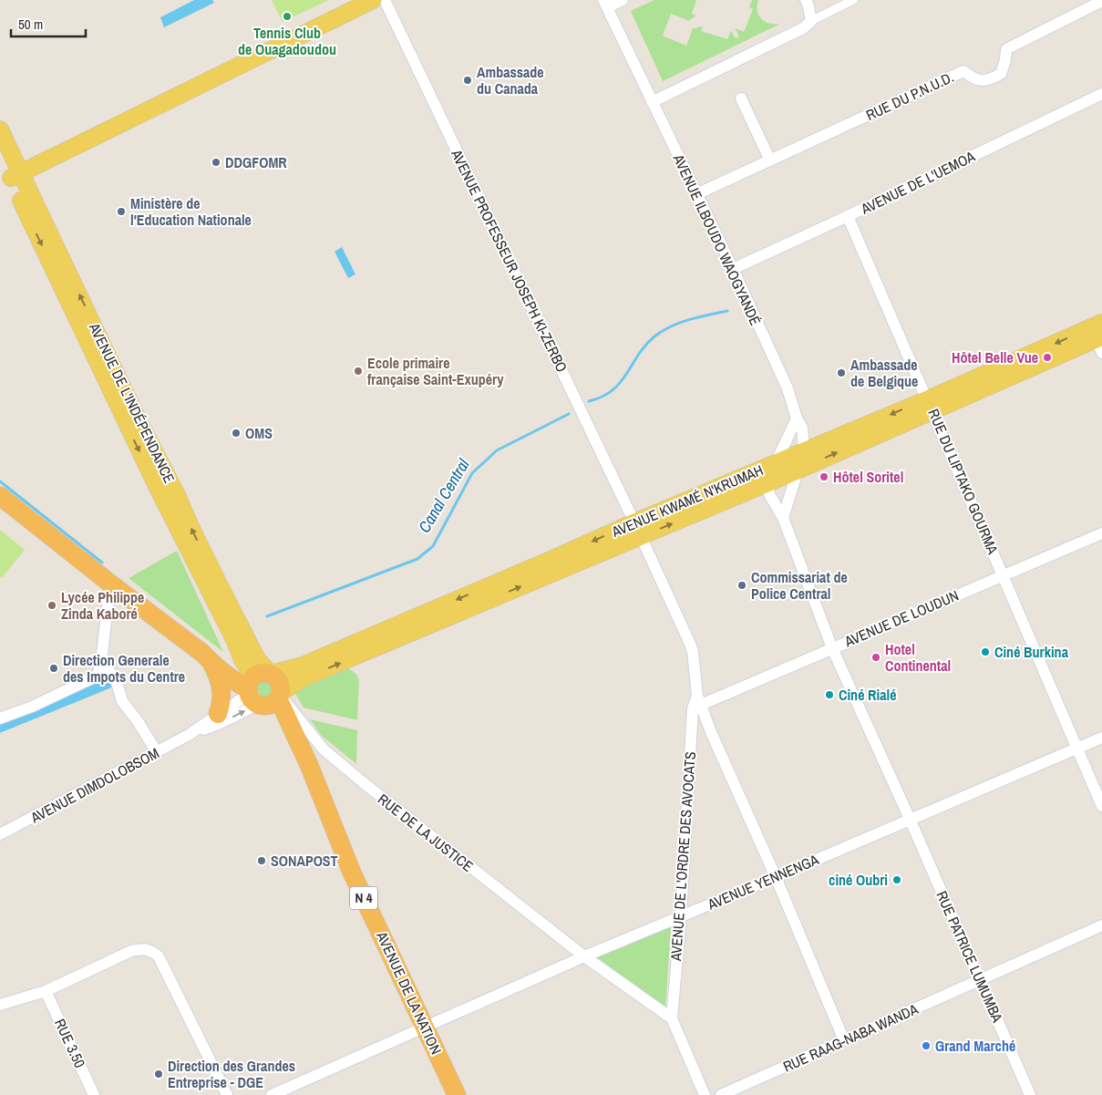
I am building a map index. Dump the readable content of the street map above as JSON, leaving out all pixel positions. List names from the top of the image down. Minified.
{"streets":{"highway":["N 4","AVENUE DE LA NATION"],"main road":["AVENUE DE L'INDÉPENDANCE","AVENUE KWAMÉ N'KRUMAH"],"street":["RUE DU P.N.U.D.","AVENUE DE L'UEMOA","AVENUE ILBOUDO WAOGYANDÉ","AVENUE PROFESSEUR JOSEPH KI-ZERBO","RUE DU LIPTAKO GOURMA","AVENUE DE LOUDUN","AVENUE DIMDOLOBSOM","RUE DE LA JUSTICE","AVENUE DE L'ORDRE DES AVOCATS","AVENUE YENNENGA","RUE PATRICE LUMUMBA","RUE RAAG-NABA WANDA","RUE 3.50"]},"crossings":[["RUE DU P.N.U.D.","AVENUE ILBOUDO WAOGYANDÉ"],["AVENUE DE L'UEMOA","AVENUE ILBOUDO WAOGYANDÉ"],["AVENUE DE L'UEMOA","RUE DU LIPTAKO GOURMA"],["AVENUE ILBOUDO WAOGYANDÉ","AVENUE KWAMÉ N'KRUMAH"],["AVENUE PROFESSEUR JOSEPH KI-ZERBO","AVENUE KWAMÉ N'KRUMAH"],["AVENUE PROFESSEUR JOSEPH KI-ZERBO","AVENUE DE LOUDUN"],["AVENUE PROFESSEUR JOSEPH KI-ZERBO","AVENUE DE L'ORDRE DES AVOCATS"],["AVENUE DE L'INDÉPENDANCE","AVENUE KWAMÉ N'KRUMAH"],["AVENUE DE L'INDÉPENDANCE","AVENUE DIMDOLOBSOM"],["AVENUE DE L'INDÉPENDANCE","RUE DE LA JUSTICE"],["AVENUE DE L'INDÉPENDANCE","AVENUE DE LA NATION"],["RUE DU LIPTAKO GOURMA","AVENUE KWAMÉ N'KRUMAH"],["RUE DU LIPTAKO GOURMA","AVENUE DE LOUDUN"],["RUE DU LIPTAKO GOURMA","AVENUE YENNENGA"],["AVENUE KWAMÉ N'KRUMAH","AVENUE DIMDOLOBSOM"],["AVENUE KWAMÉ N'KRUMAH","RUE DE LA JUSTICE"],["AVENUE KWAMÉ N'KRUMAH","AVENUE DE LA NATION"],["AVENUE DE LOUDUN","AVENUE DE L'ORDRE DES AVOCATS"],["AVENUE DIMDOLOBSOM","RUE DE LA JUSTICE"],["AVENUE DIMDOLOBSOM","AVENUE DE LA NATION"],["RUE DE LA JUSTICE","AVENUE DE L'ORDRE DES AVOCATS"],["RUE DE LA JUSTICE","AVENUE YENNENGA"],["RUE DE LA JUSTICE","AVENUE DE LA NATION"],["AVENUE DE L'ORDRE DES AVOCATS","AVENUE YENNENGA"],["AVENUE YENNENGA","RUE PATRICE LUMUMBA"],["AVENUE YENNENGA","AVENUE DE LA NATION"],["RUE PATRICE LUMUMBA","RUE RAAG-NABA WANDA"]],"water":["Canal Central"],"places":["Tennis Club de Ouagadoudou","Ambassade du Canada","DDGFOMR","Ministère de l'Education Nationale","Hôtel Belle Vue","Ecole primaire française Saint-Exupéry","Ambassade de Belgique","OMS","Hôtel Soritel","Commissariat de Police Central","Lycée Philippe Zinda Kaboré","Ciné Burkina","Hotel Continental","Direction Generale des Impots du Centre","Ciné Rialé","SONAPOST","ciné Oubri","Grand Marché","Direction des Grandes Entreprise - DGE"],"scale_bar":"50 m"}
